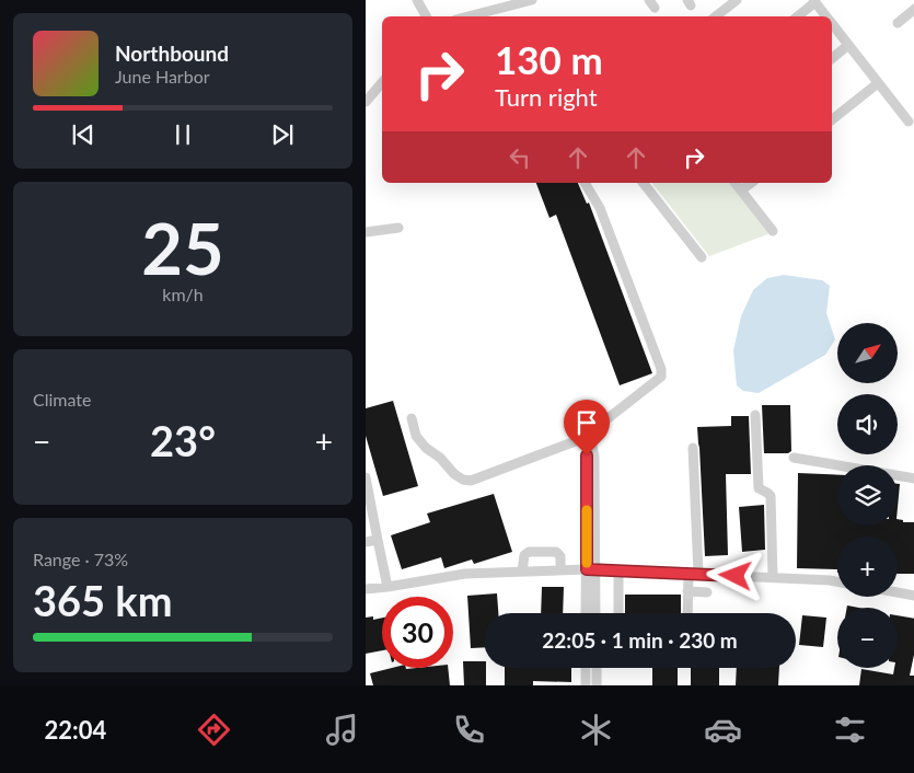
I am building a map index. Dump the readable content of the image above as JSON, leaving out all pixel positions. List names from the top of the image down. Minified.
{"north":"top right","page":{"turn":["130 m","Turn right"],"song":["Northbound","June Harbor"],"tile":[["25","km/h"],"Climate",["Range · 73%","365 km"]],"map_buttons":["+","−"],"heat":["−","23°","+"],"limit":"30","trip":"22:05 · 1 min · 230 m","tabs":"22:04"}}
